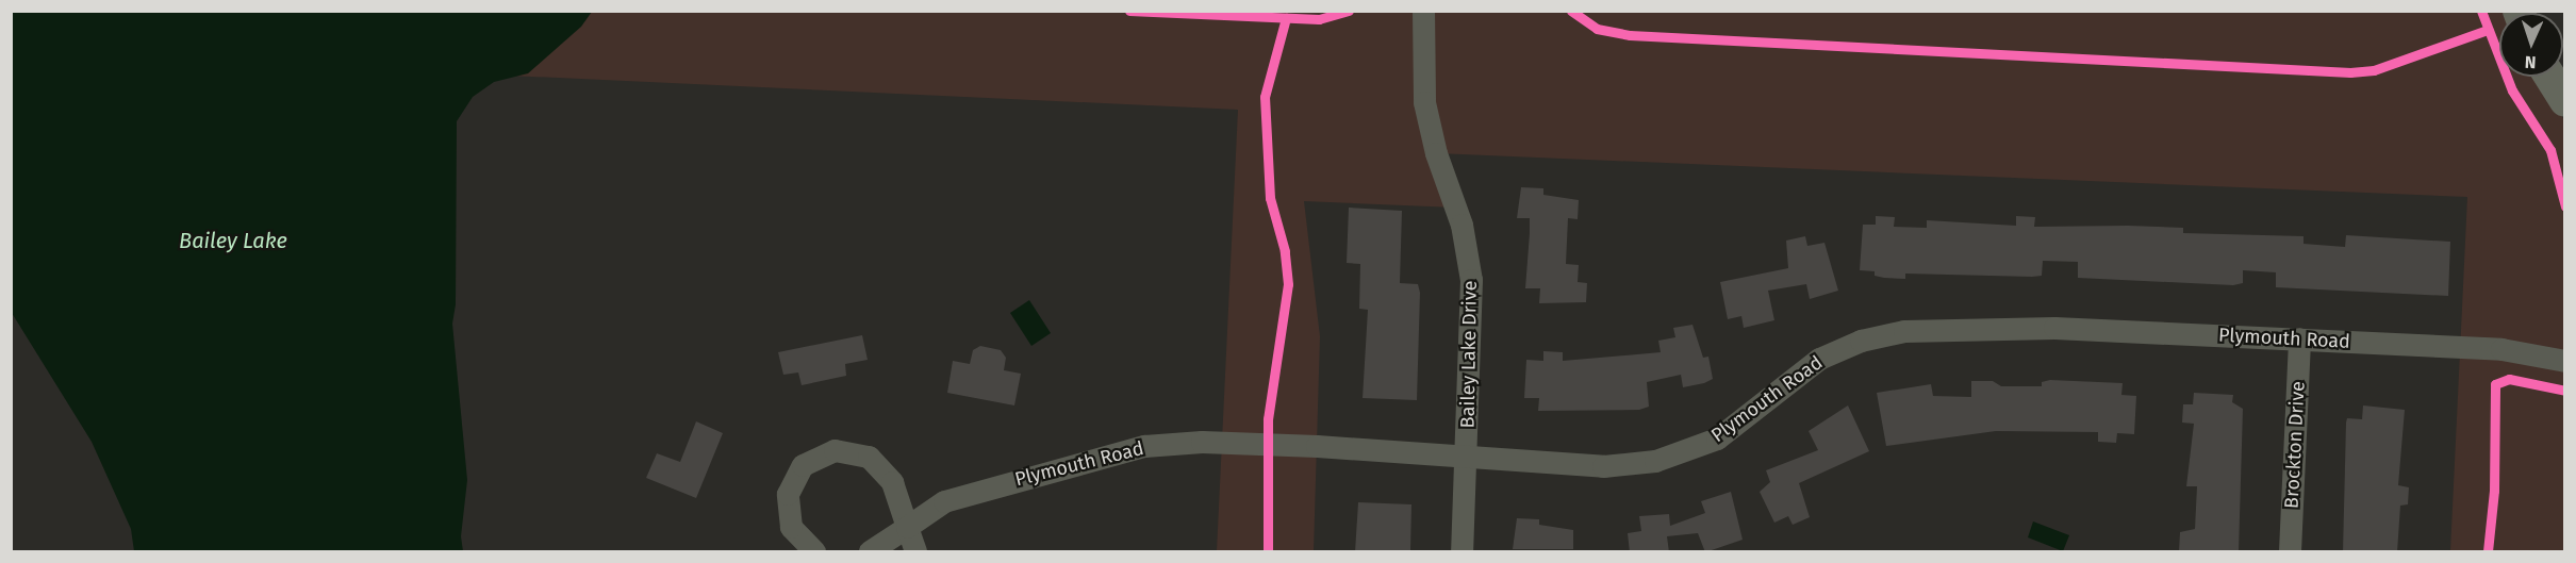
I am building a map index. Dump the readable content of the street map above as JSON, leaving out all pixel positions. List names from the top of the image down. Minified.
{"streets":{"street":["Plymouth Road","Bailey Lake Drive","Brockton Drive"]},"crossings":[["Plymouth Road","Bailey Lake Drive"],["Plymouth Road","Brockton Drive"]],"water":["Bailey Lake"],"north":"bottom"}
